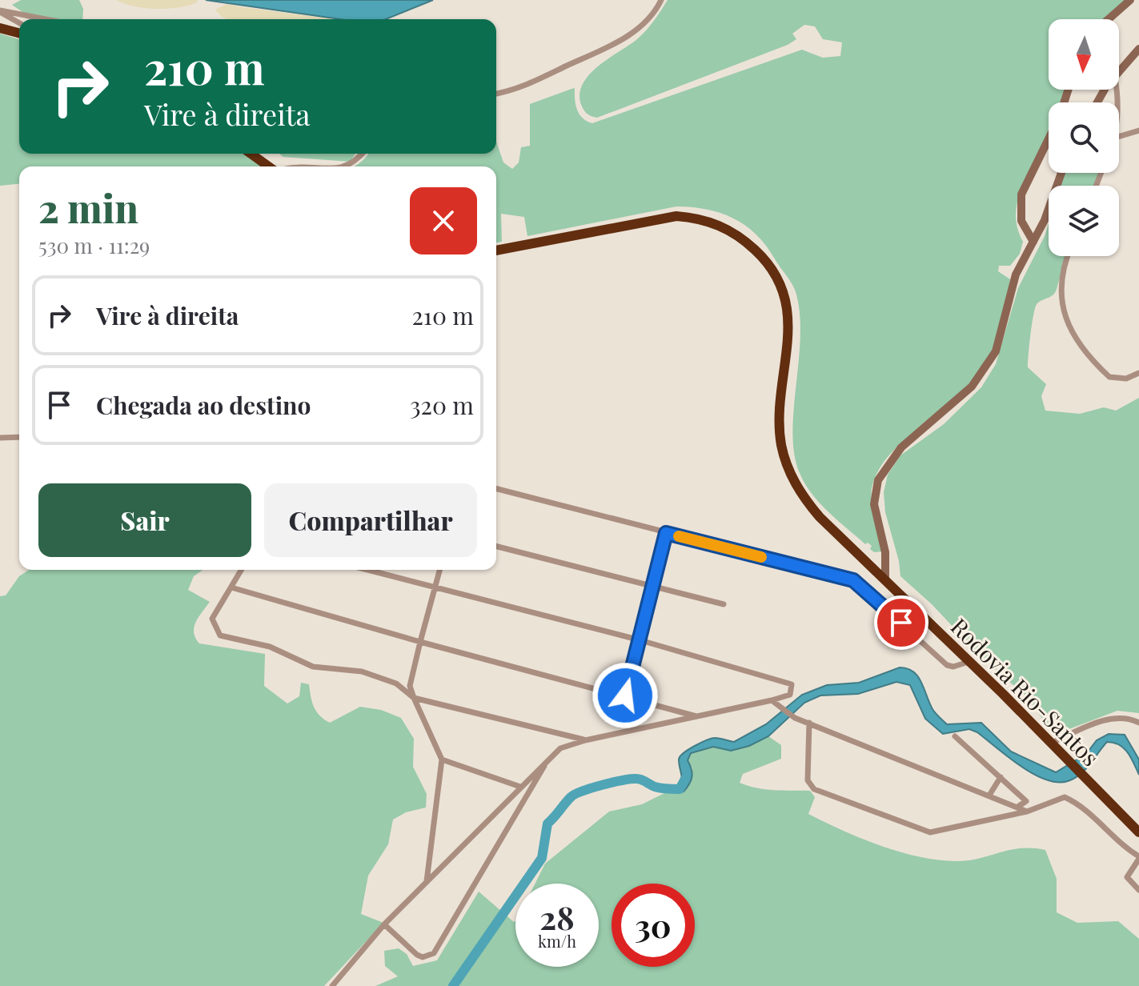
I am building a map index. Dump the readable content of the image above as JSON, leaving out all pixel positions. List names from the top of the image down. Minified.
{"streets":{"highway":["Rodovia Rio-Santos"]},"north":"bottom","page":{"turn":["210 m","Vire à direita"],"heading":["2 min","530 m · 11:29"],"list":[{"name":"Vire à direita","value":"210 m"},{"name":"Chegada ao destino","value":"320 m"}],"buttons":["Sair","Compartilhar"],"speed":"28 km/h","limit":"30"}}
